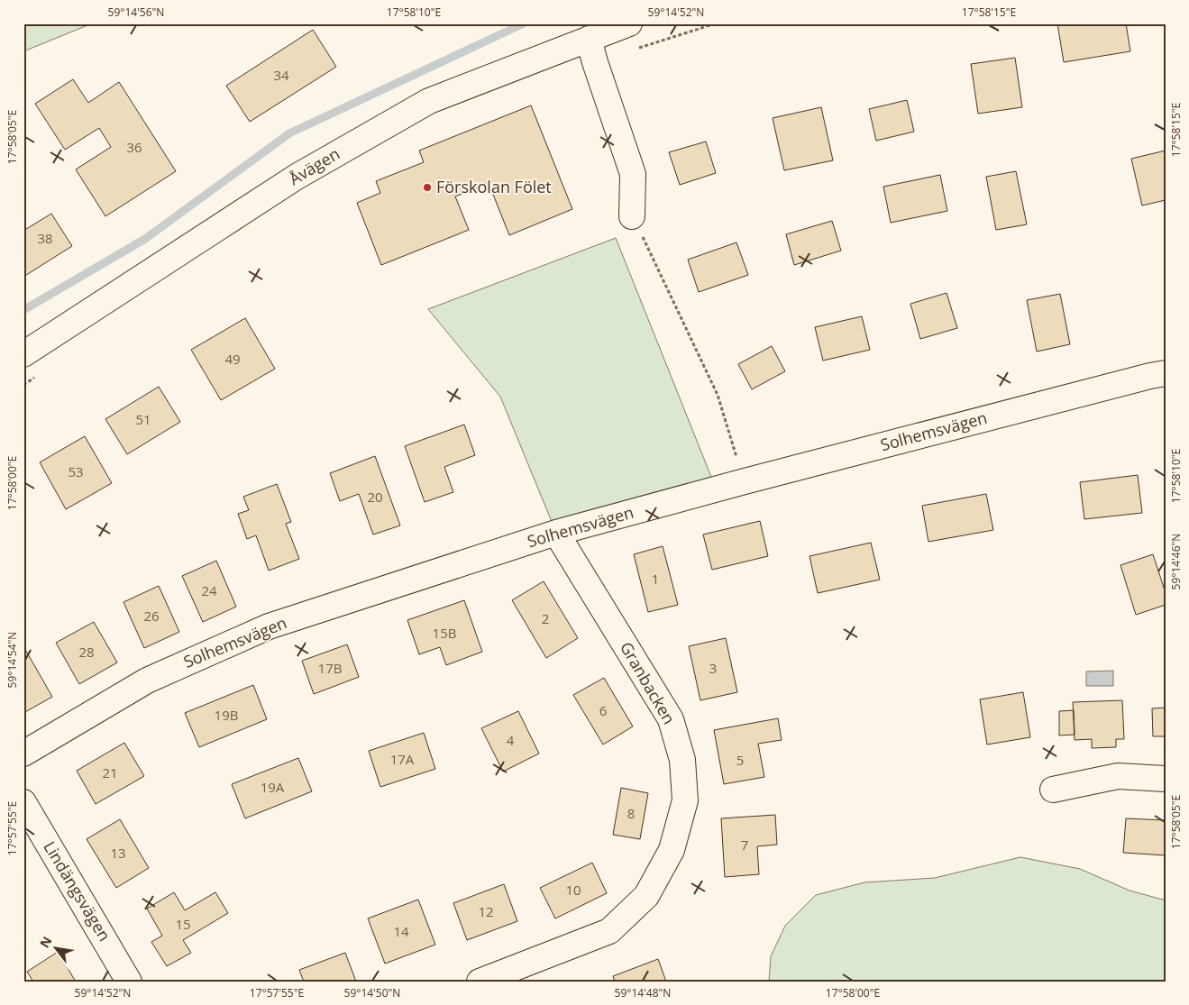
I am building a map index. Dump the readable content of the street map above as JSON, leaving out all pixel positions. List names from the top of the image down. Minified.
{"streets":{"street":["Åvägen","Solhemsvägen","Granbacken","Lindängsvägen"]},"crossings":[["Solhemsvägen","Granbacken"]],"places":["Förskolan Fölet"],"house_numbers":["34","36","38","49","51","53","20","1","24","26","2","15B","28","17B","3","6","19B","4","17A","5","21","19A","8","7","13","10","12","15","14"],"north":"top left","coordinates":["59°14'56\"N","17°58'10\"E","59°14'52\"N","17°58'15\"E","17°58'05\"E","17°58'00\"E","59°14'46\"N","59°14'54\"N","17°57'55\"E","59°14'50\"N","59°14'48\"N"]}
